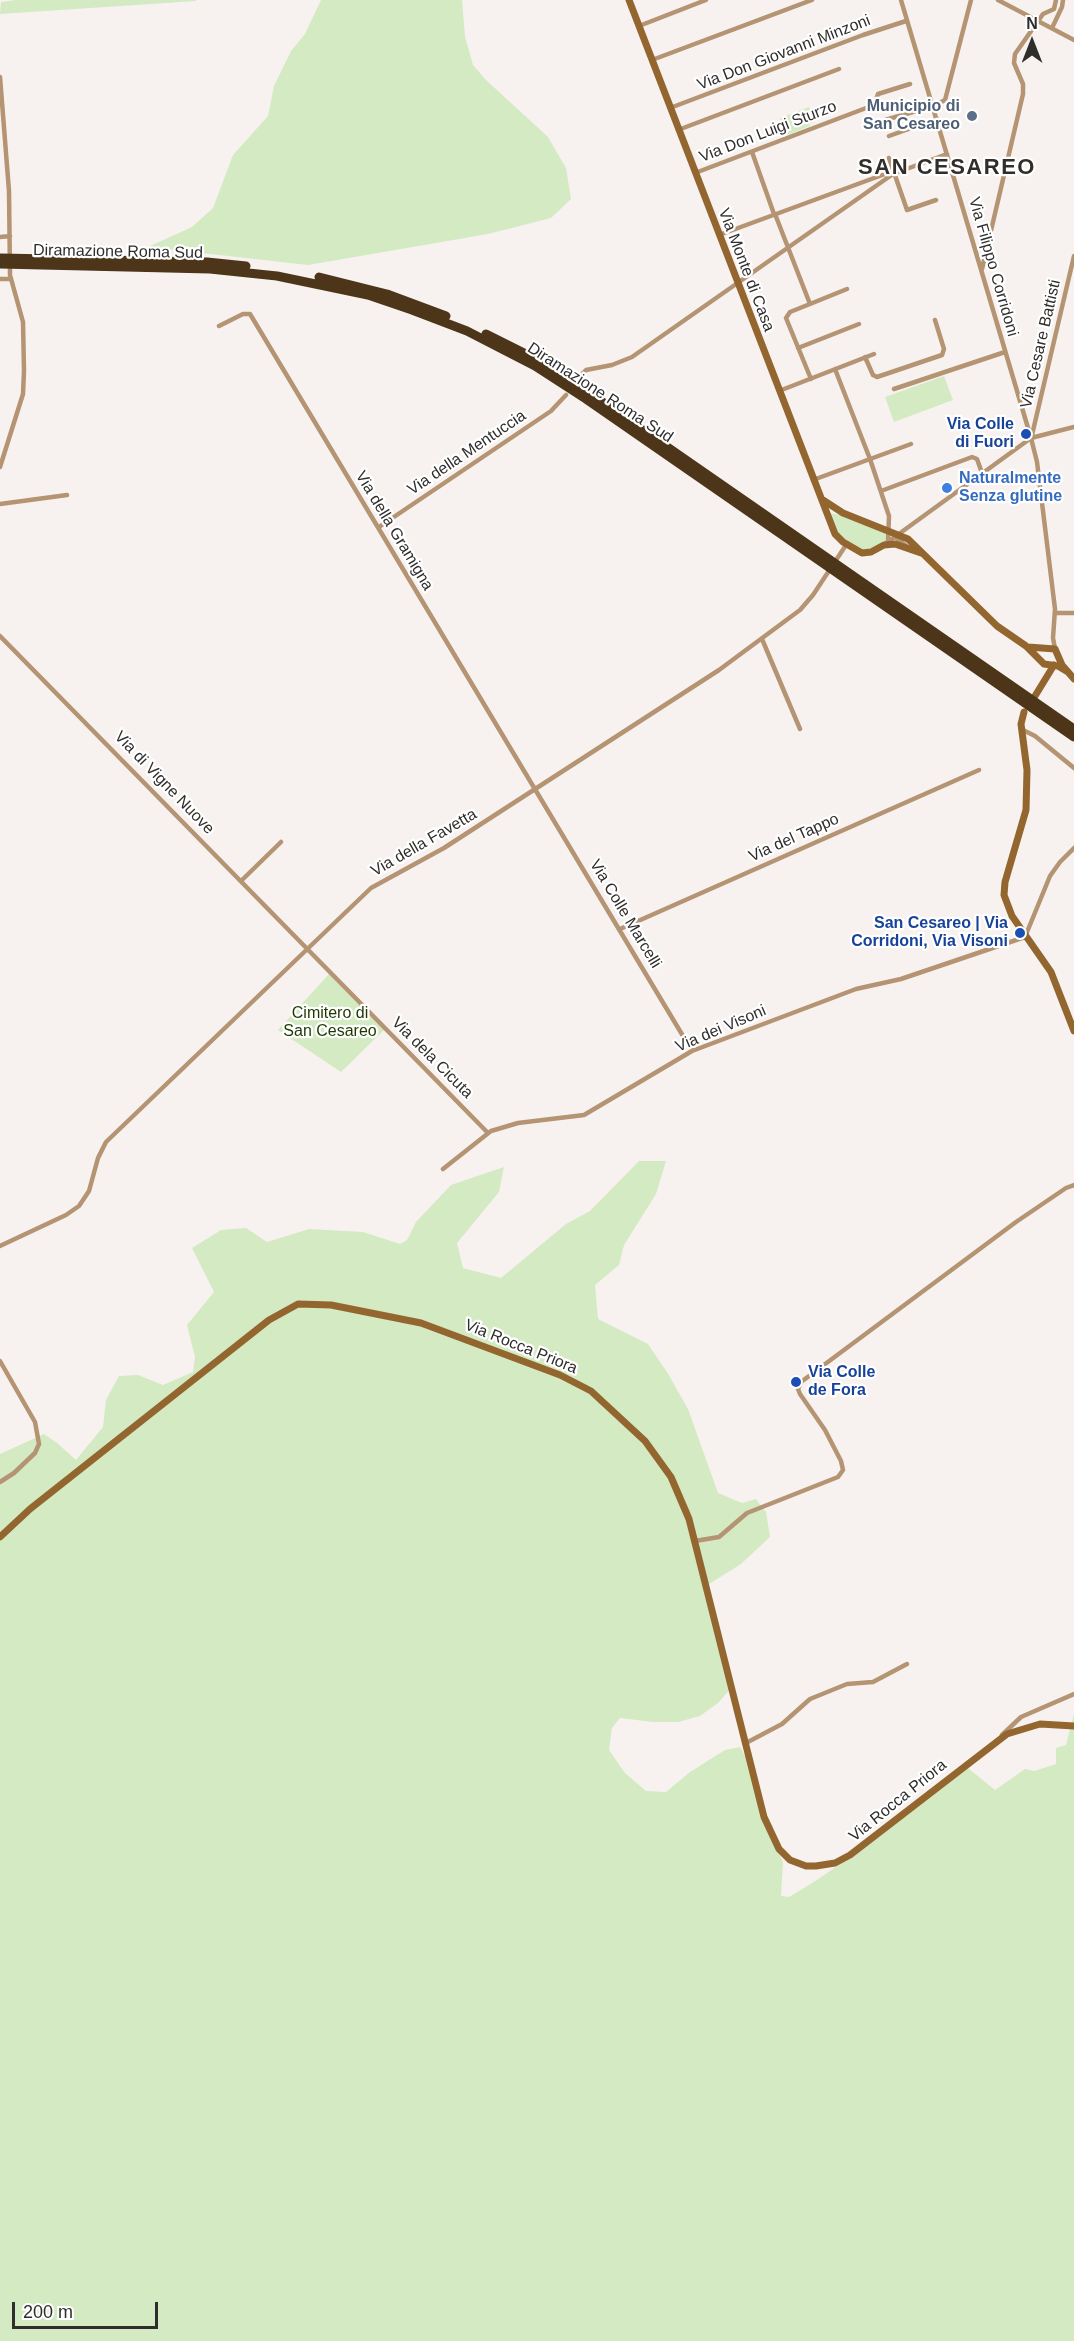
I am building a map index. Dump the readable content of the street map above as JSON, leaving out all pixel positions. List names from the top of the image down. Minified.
{"streets":{"highway":["Diramazione Roma Sud"],"street":["Via Don Giovanni Minzoni","Via Don Luigi Sturzo","Via Filippo Corridoni","Via Monte di Casa","Via Cesare Battisti","Via della Mentuccia","Via della Gramigna","Via di Vigne Nuove","Via del Tappo","Via della Favetta","Via Colle Marcelli","Via dei Visoni","Via dela Cicuta","Via Rocca Priora"]},"crossings":[["Via Don Giovanni Minzoni","Via Filippo Corridoni"],["Via Don Giovanni Minzoni","Via Monte di Casa"],["Via Don Luigi Sturzo","Via Monte di Casa"],["Via Filippo Corridoni","Via Cesare Battisti"],["Via Monte di Casa","Via della Favetta"],["Via della Mentuccia","Via della Gramigna"],["Via della Gramigna","Via della Favetta"],["Via della Gramigna","Via Colle Marcelli"],["Via di Vigne Nuove","Via della Favetta"],["Via di Vigne Nuove","Via dela Cicuta"],["Via del Tappo","Via Colle Marcelli"],["Via della Favetta","Via Colle Marcelli"],["Via della Favetta","Via dela Cicuta"],["Via Colle Marcelli","Via dei Visoni"],["Via dei Visoni","Via dela Cicuta"]],"districts":["SAN CESAREO"],"parks":["Cimitero di San Cesareo"],"places":["Municipio di San Cesareo","Via Colle di Fuori","Naturalmente Senza glutine","San Cesareo | Via Corridoni, Via Visoni","Via Colle de Fora"],"scale_bar":"200 m","north":"top"}
